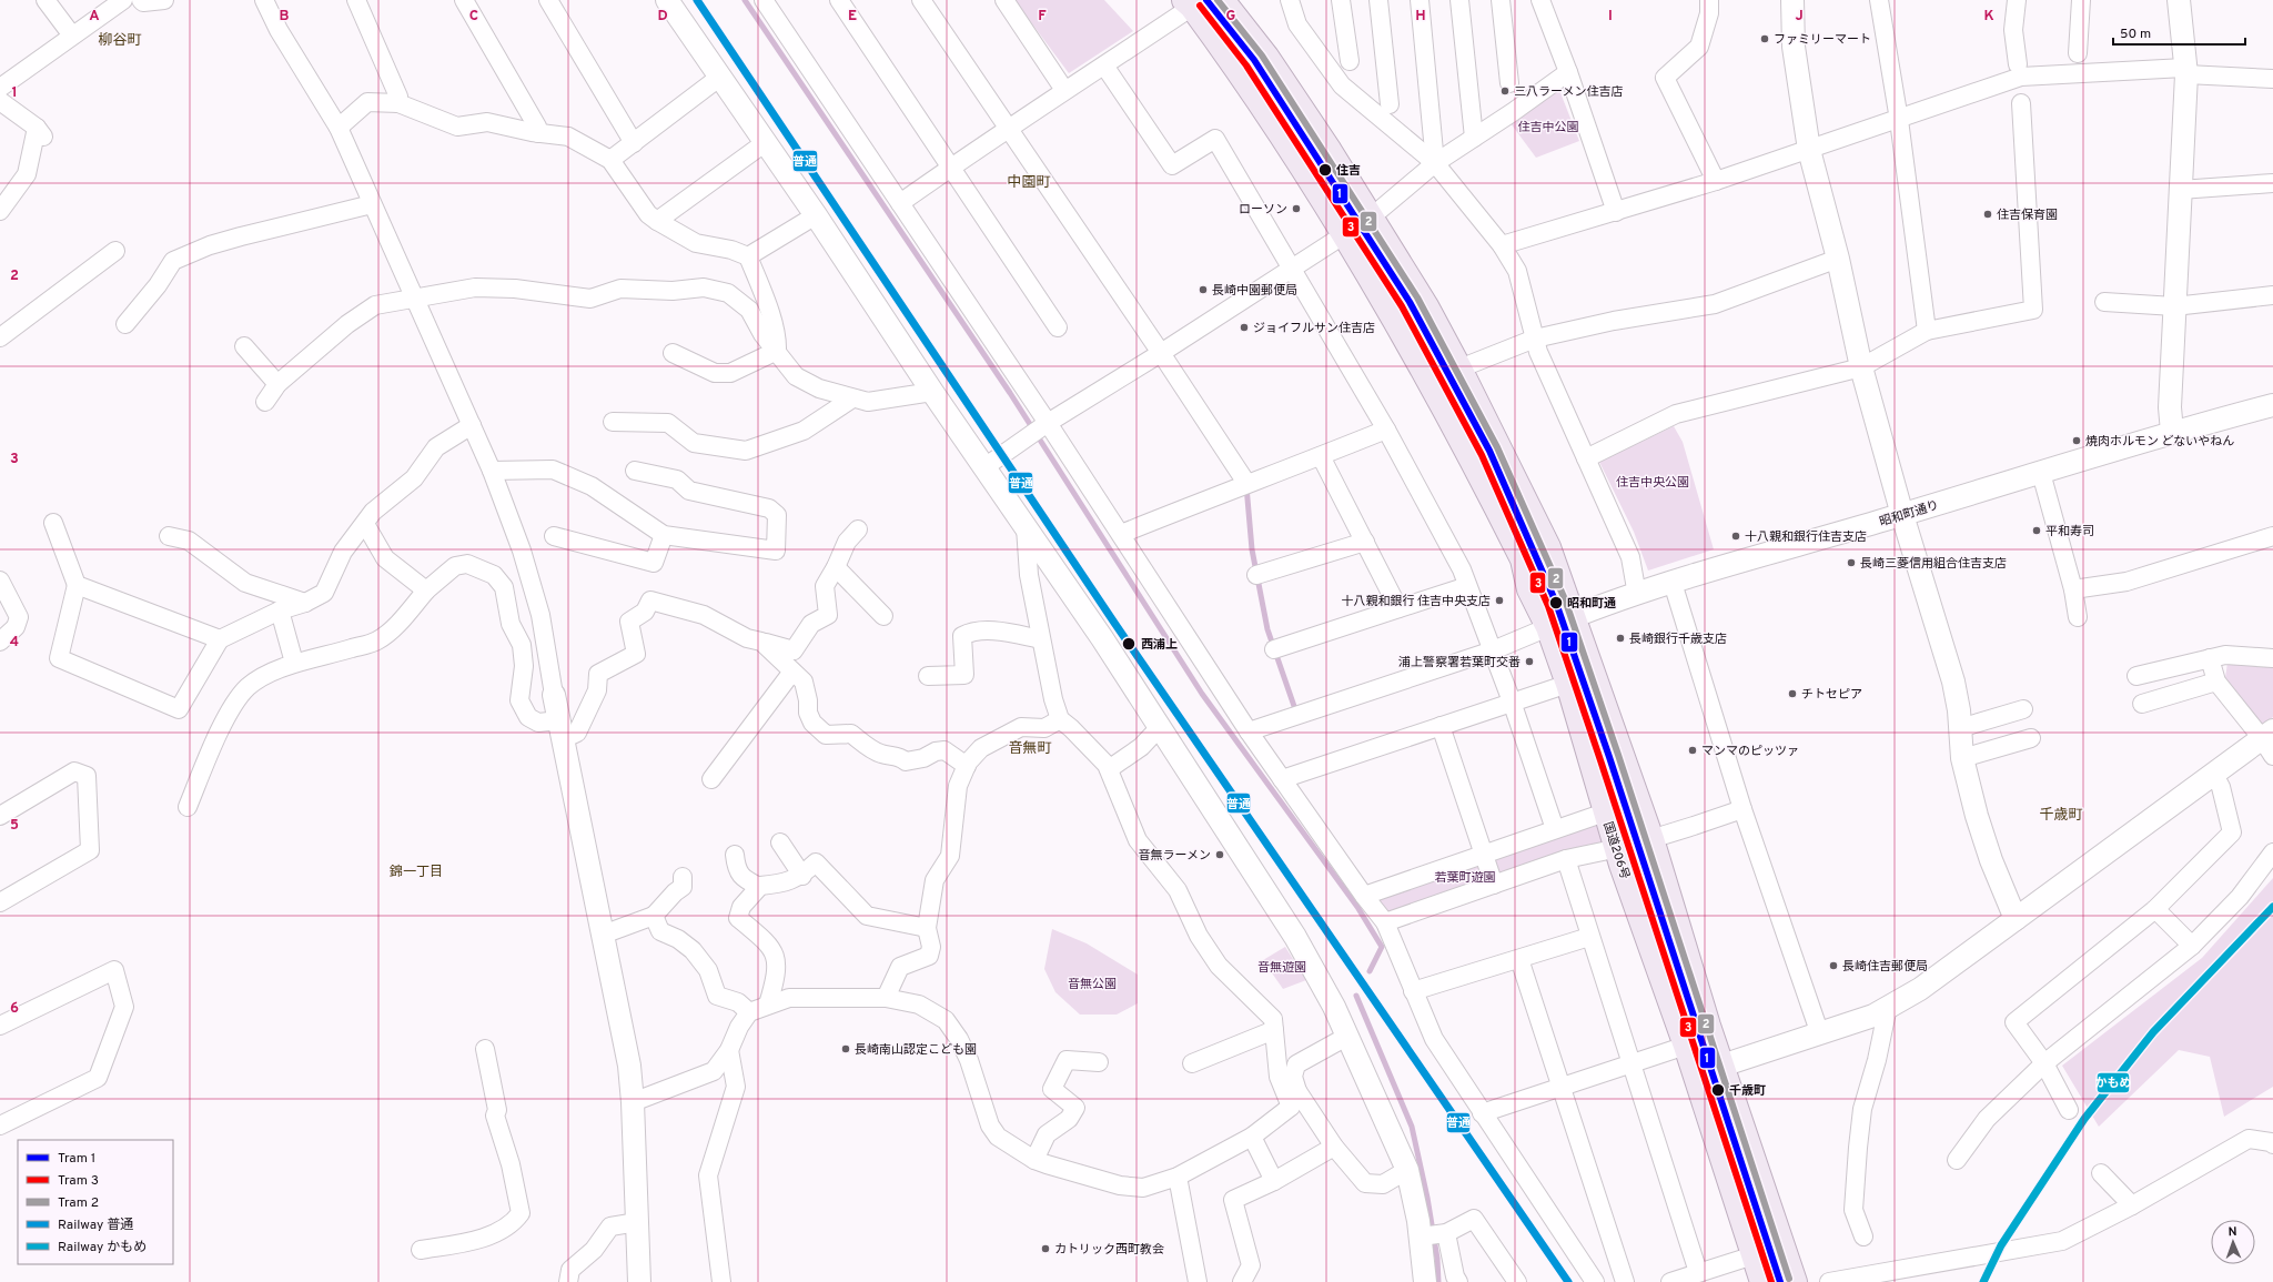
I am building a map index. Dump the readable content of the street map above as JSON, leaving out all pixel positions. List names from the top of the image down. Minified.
{"streets":{"highway":["国道206号"],"street":["昭和町通り"]},"crossings":[["昭和町通り","国道206号"]],"districts":["柳谷町","中園町","音無町","千歳町","錦一丁目"],"parks":["住吉中公園","住吉中央公園","若葉町遊園","音無遊園","音無公園"],"places":["ファミリーマート","三八ラーメン住吉店","住吉","ローソン","住吉保育園","長崎中園郵便局","ジョイフルサン住吉店","焼肉ホルモン どないやねん","平和寿司","十八親和銀行住吉支店","長崎三菱信用組合住吉支店","十八親和銀行 住吉中央支店","昭和町通","長崎銀行千歳支店","西浦上","浦上警察署若葉町交番","チトセピア","マンマのピッツァ","音無ラーメン","長崎住吉郵便局","長崎南山認定こども園","千歳町","カトリック西町教会"],"lines":["tram line 1","tram line 2","rail line 普通","tram line 3","rail line かもめ"],"legend":["Tram 1","Tram 3","Tram 2","Railway 普通","Railway かもめ"],"scale_bar":"50 m","north":"top","grid":{"columns":["A","B","C","D","E","F","G","H","I","J","K"],"rows":["1","2","3","4","5","6"]}}
